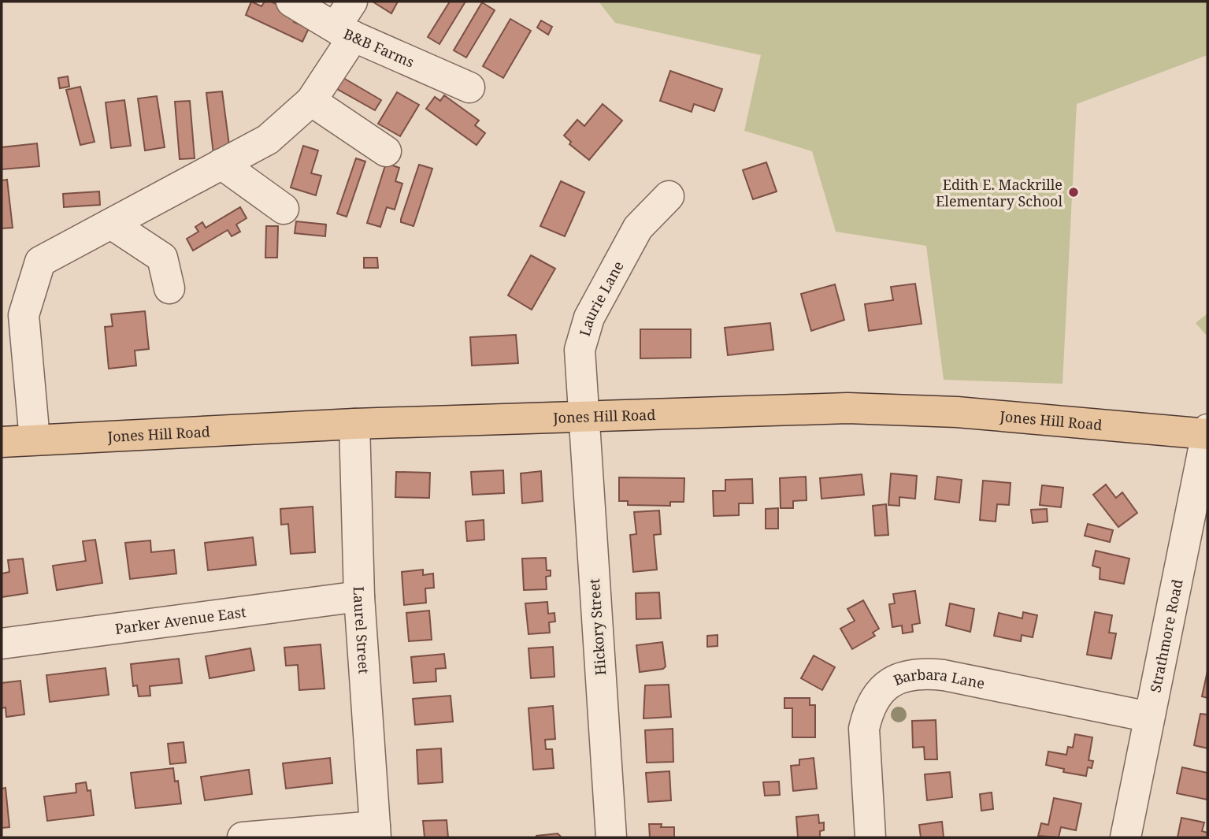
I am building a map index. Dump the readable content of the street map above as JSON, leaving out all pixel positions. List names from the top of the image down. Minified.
{"streets":{"main road":["Jones Hill Road"],"street":["B&B Farms","Laurie Lane","Parker Avenue East","Hickory Street","Laurel Street","Strathmore Road","Barbara Lane"]},"crossings":[["Laurie Lane","Jones Hill Road"],["Laurie Lane","Hickory Street"],["Jones Hill Road","Hickory Street"],["Jones Hill Road","Laurel Street"],["Jones Hill Road","Strathmore Road"],["Parker Avenue East","Laurel Street"],["Strathmore Road","Barbara Lane"]],"places":["Edith E. Mackrille Elementary School"]}
